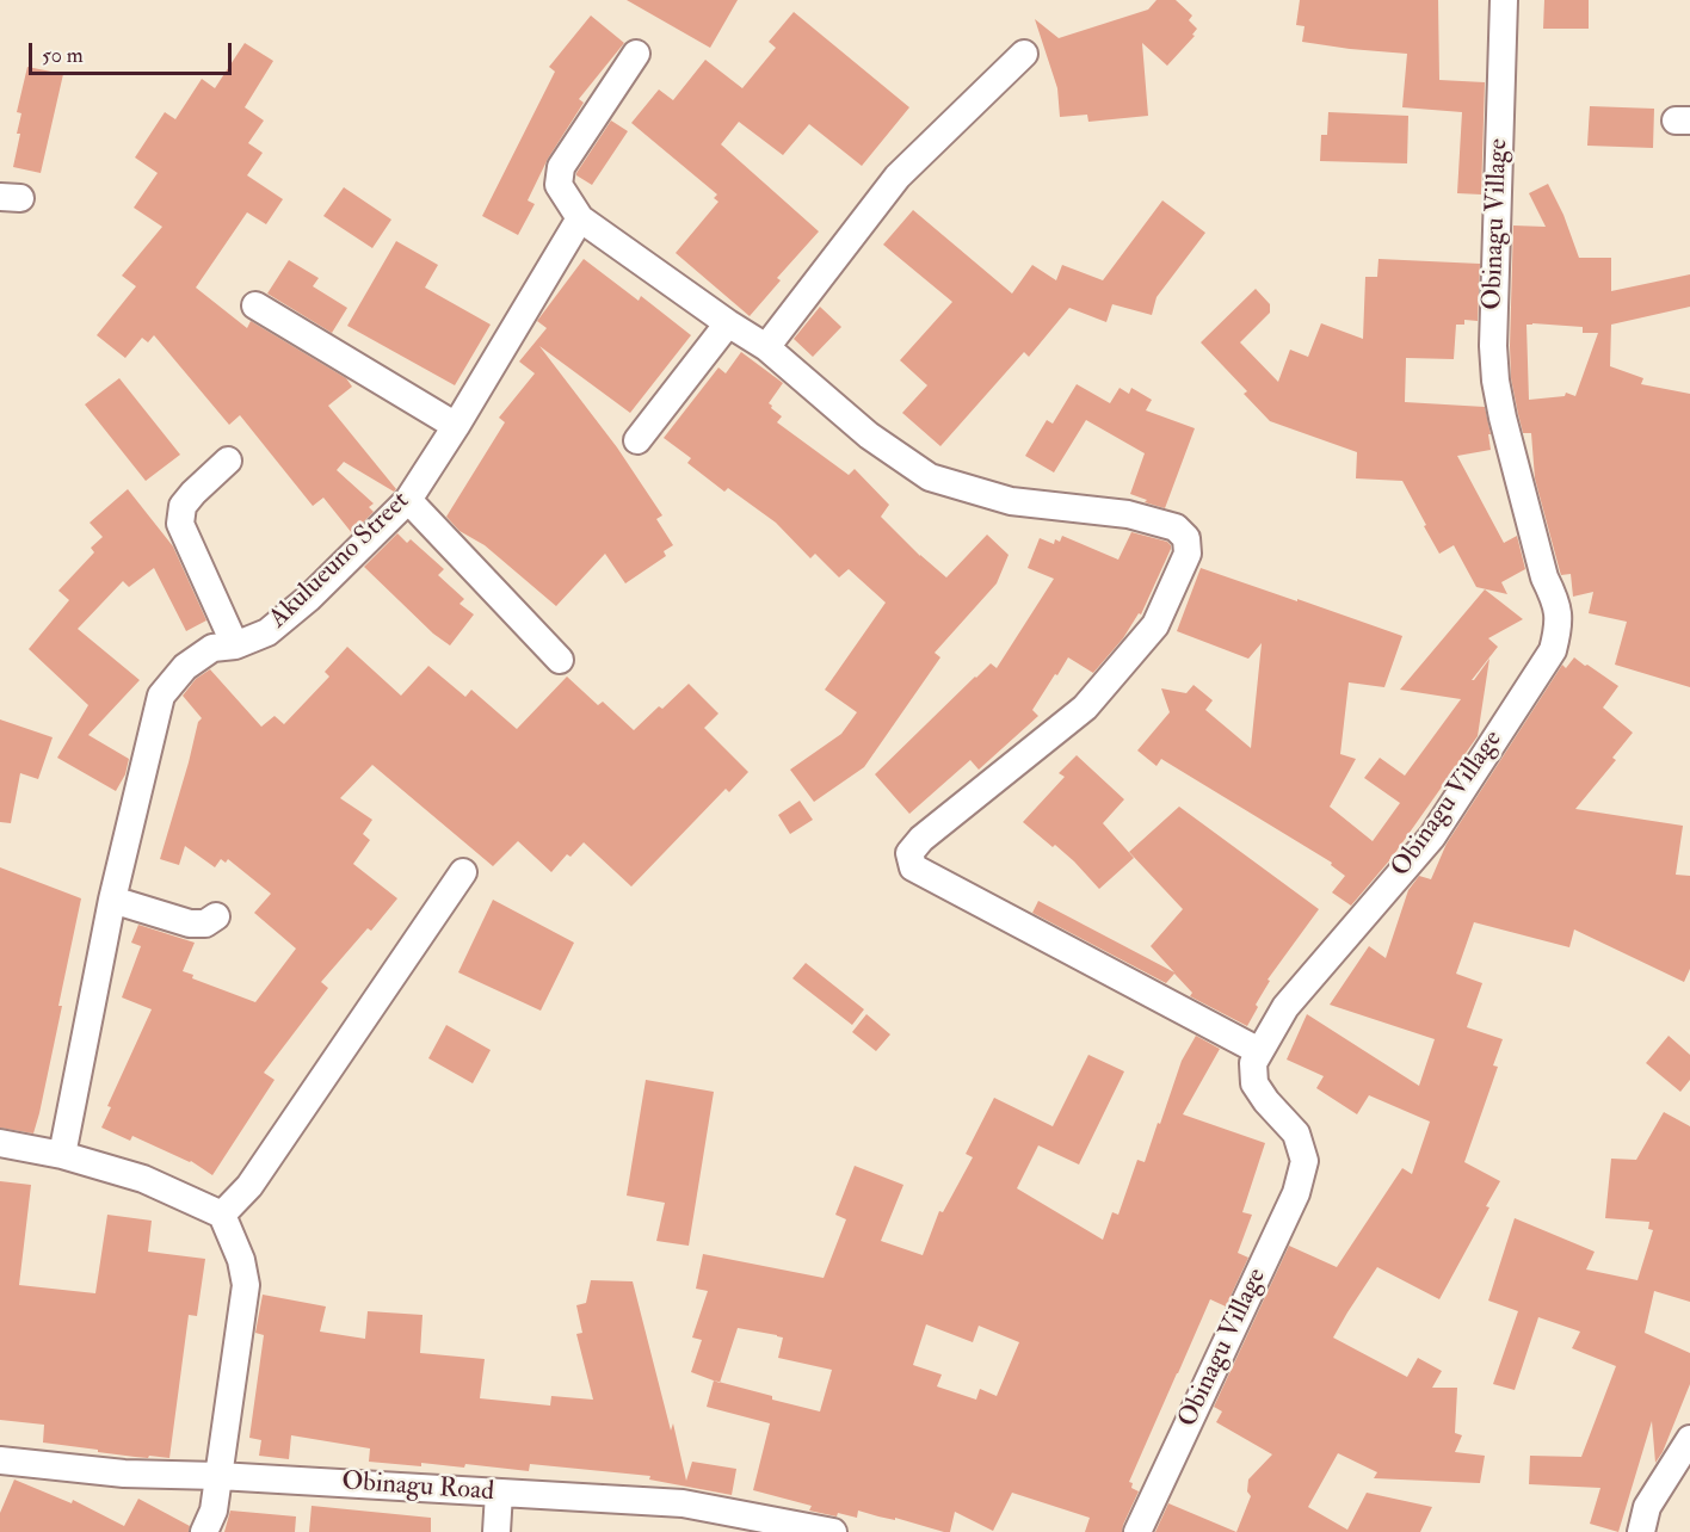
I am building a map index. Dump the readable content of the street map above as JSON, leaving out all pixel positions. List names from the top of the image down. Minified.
{"streets":{"street":["Obinagu Village","Akulueuno Street","Obinagu Road"]},"scale_bar":"50 m"}
